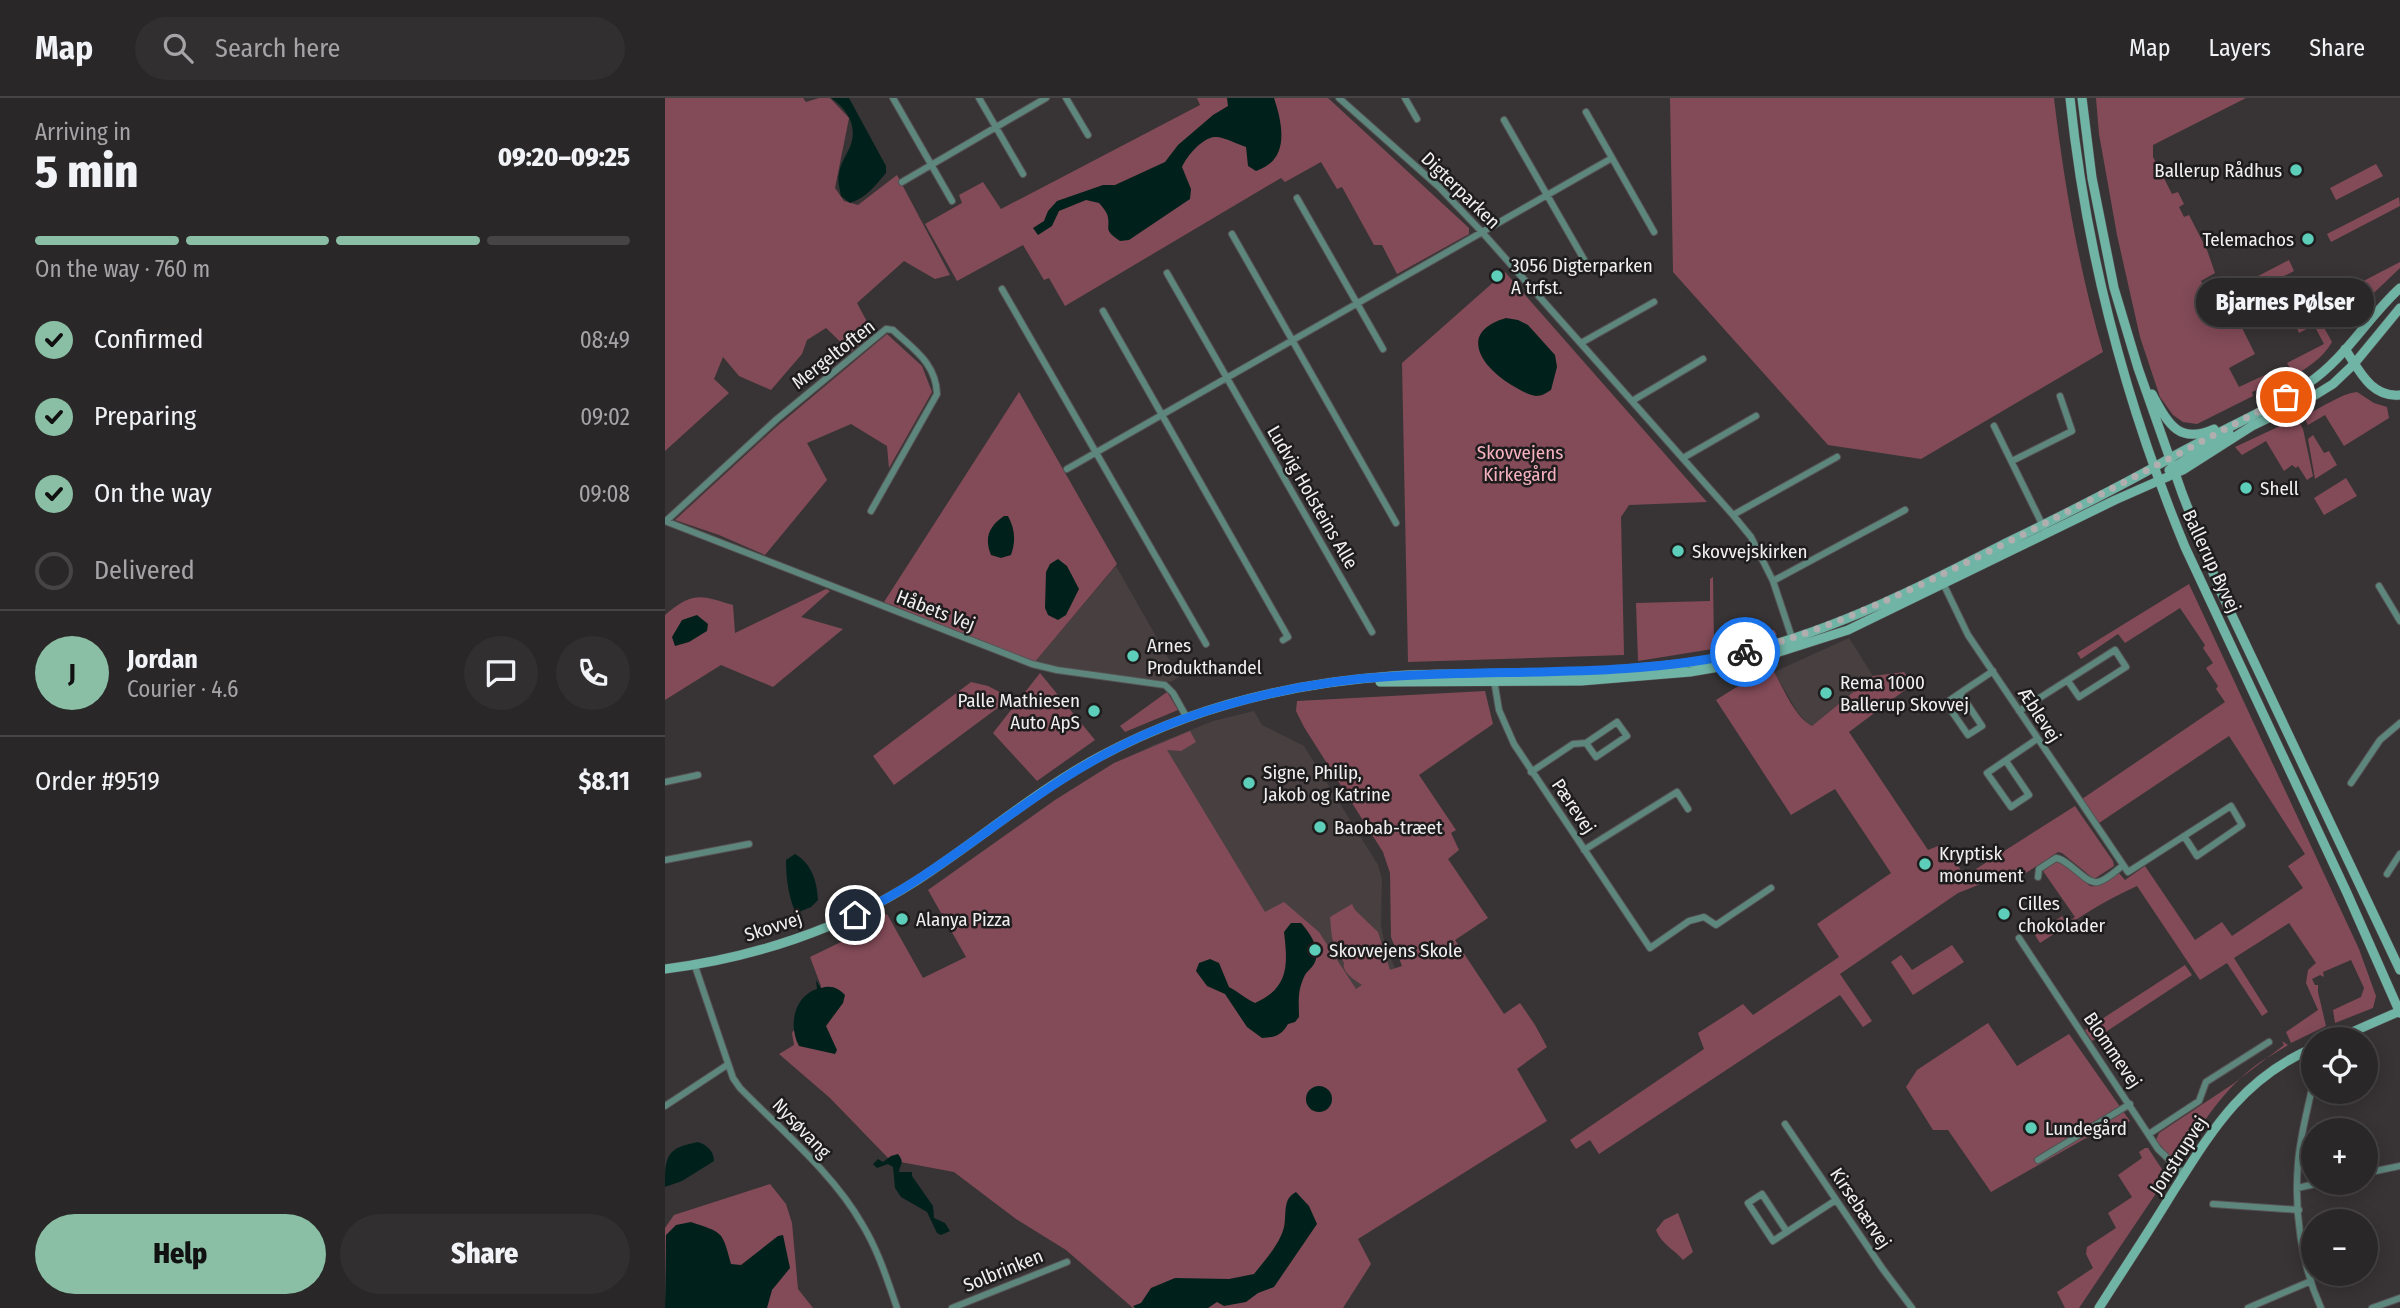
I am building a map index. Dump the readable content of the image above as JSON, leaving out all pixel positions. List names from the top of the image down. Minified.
{"streets":{"street":["Digterparken","Mergeltoften","Ludvig Holsteins Alle","Ballerup Byvej","Håbets Vej","Æblevej","Pærevej","Skovvej","Blommevej","Nysøvang","Jonstrupvej","Kirsebærvej","Solbrinken"]},"crossings":[["Digterparken","Skovvej"],["Mergeltoften","Håbets Vej"],["Ballerup Byvej","Skovvej"],["Håbets Vej","Skovvej"],["Æblevej","Skovvej"],["Pærevej","Skovvej"],["Skovvej","Nysøvang"],["Blommevej","Jonstrupvej"]],"parks":["Skovvejens Kirkegård"],"places":["Ballerup Rådhus","Telemachos","3056 Digterparken A trfst.","Bjarnes Pølser","Shell","Skovvejskirken","Arnes Produkthandel","Rema 1000 Ballerup Skovvej","Palle Mathiesen Auto ApS","Signe, Philip, Jakob og Katrine","Baobab-træet","Kryptisk monument","Cilles chokolader","Alanya Pizza","Skovvejens Skole","Lundegård"],"page":{"header":"Map","search":"Search here","nav":["Map","Layers","Share"],"heading":["5 min","Arriving in","09:20–09:25"],"panel":["Jordan","Courier · 4.6","Order #9519","$8.11"],"bar":"On the way · 760 m","bubble":"Bjarnes Pølser","list":[["Confirmed","08:49"],["Preparing","09:02"],["On the way","09:08"],"Delivered"],"round":"J","map_buttons":["+","−"],"buttons":["Help","Share"]}}
